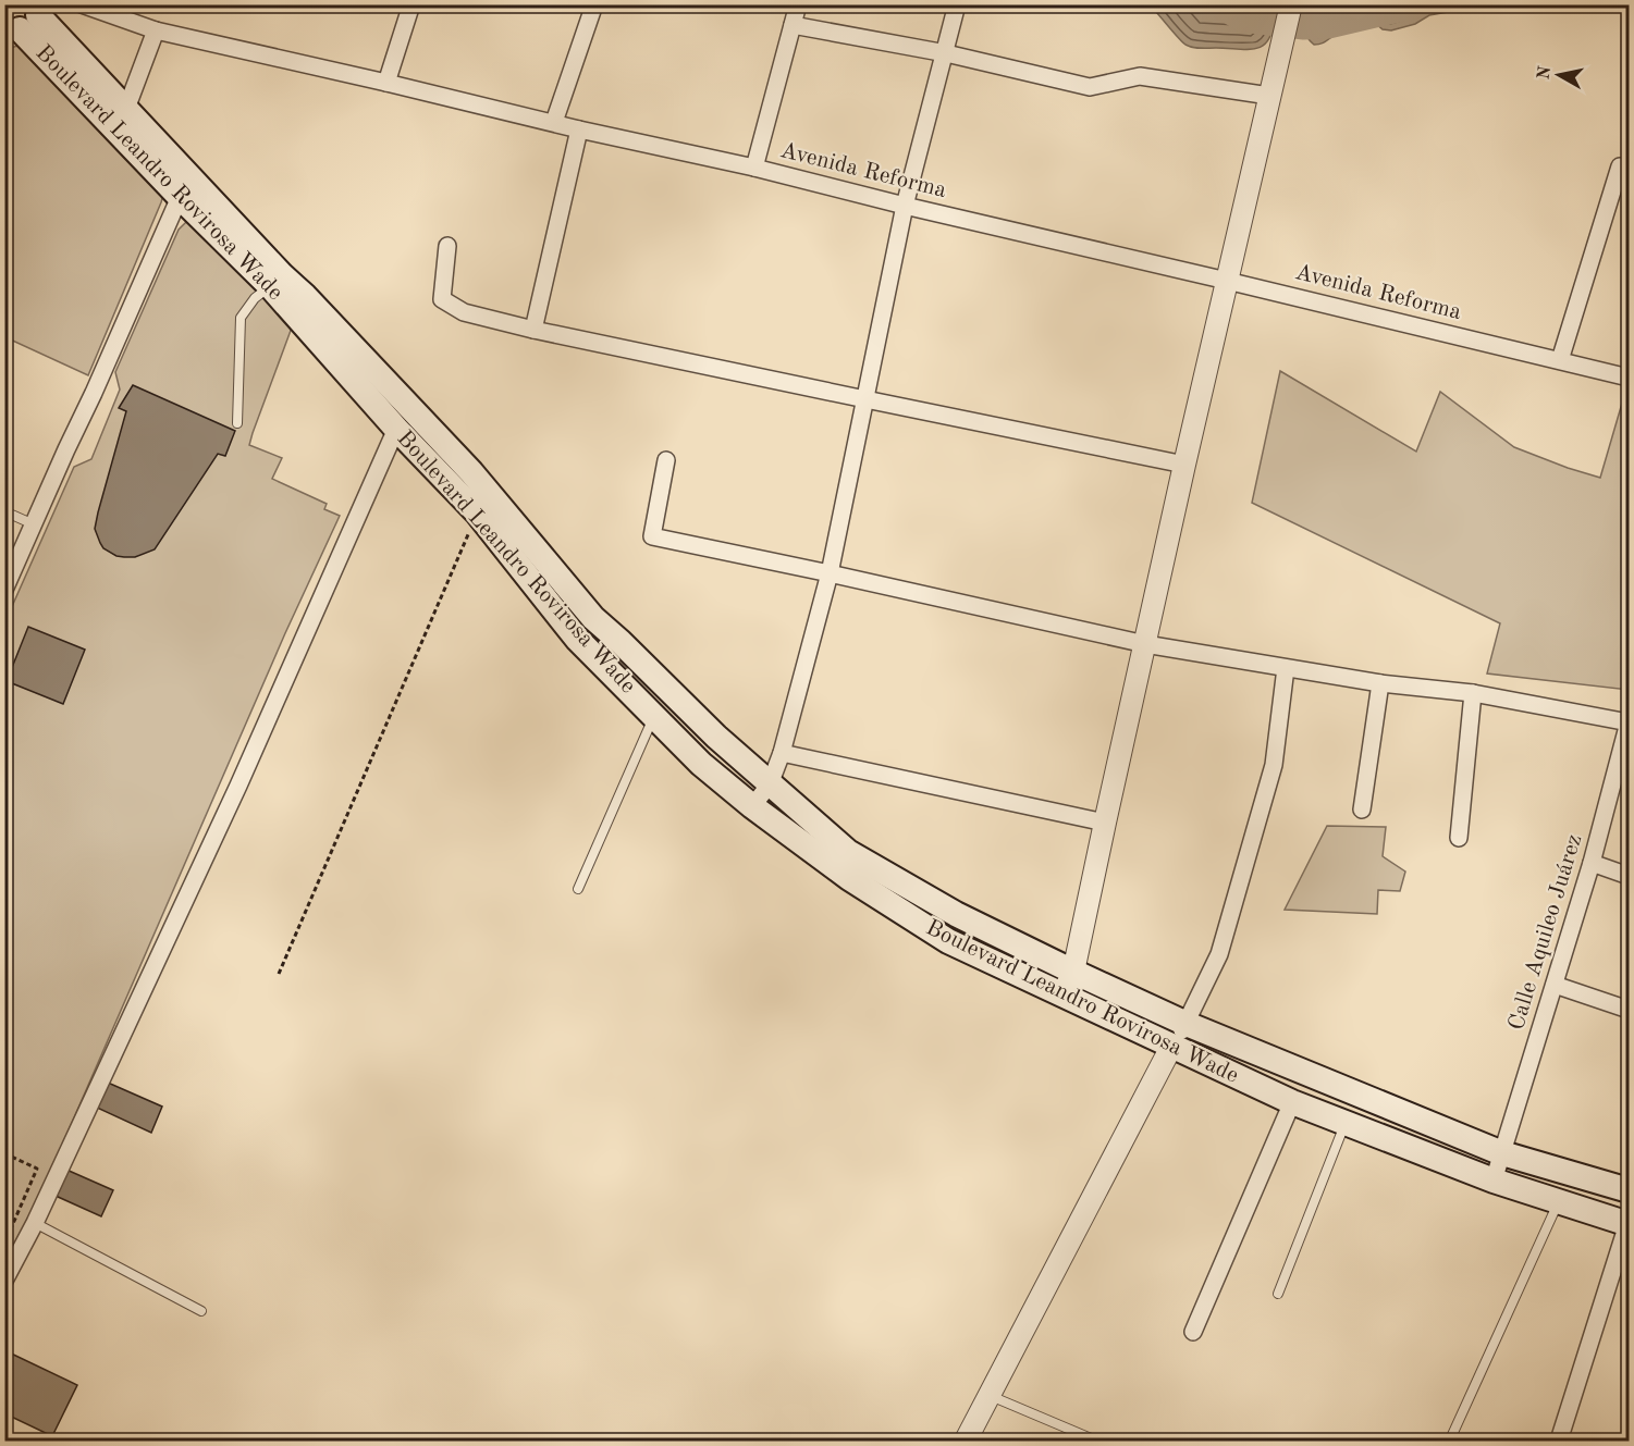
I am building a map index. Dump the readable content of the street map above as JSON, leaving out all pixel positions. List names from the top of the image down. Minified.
{"streets":{"main road":["Boulevard Leandro Rovirosa Wade"],"street":["Avenida Reforma","Calle Aquileo Juárez"]},"crossings":[["Boulevard Leandro Rovirosa Wade","Calle Aquileo Juárez"]],"north":"left"}
